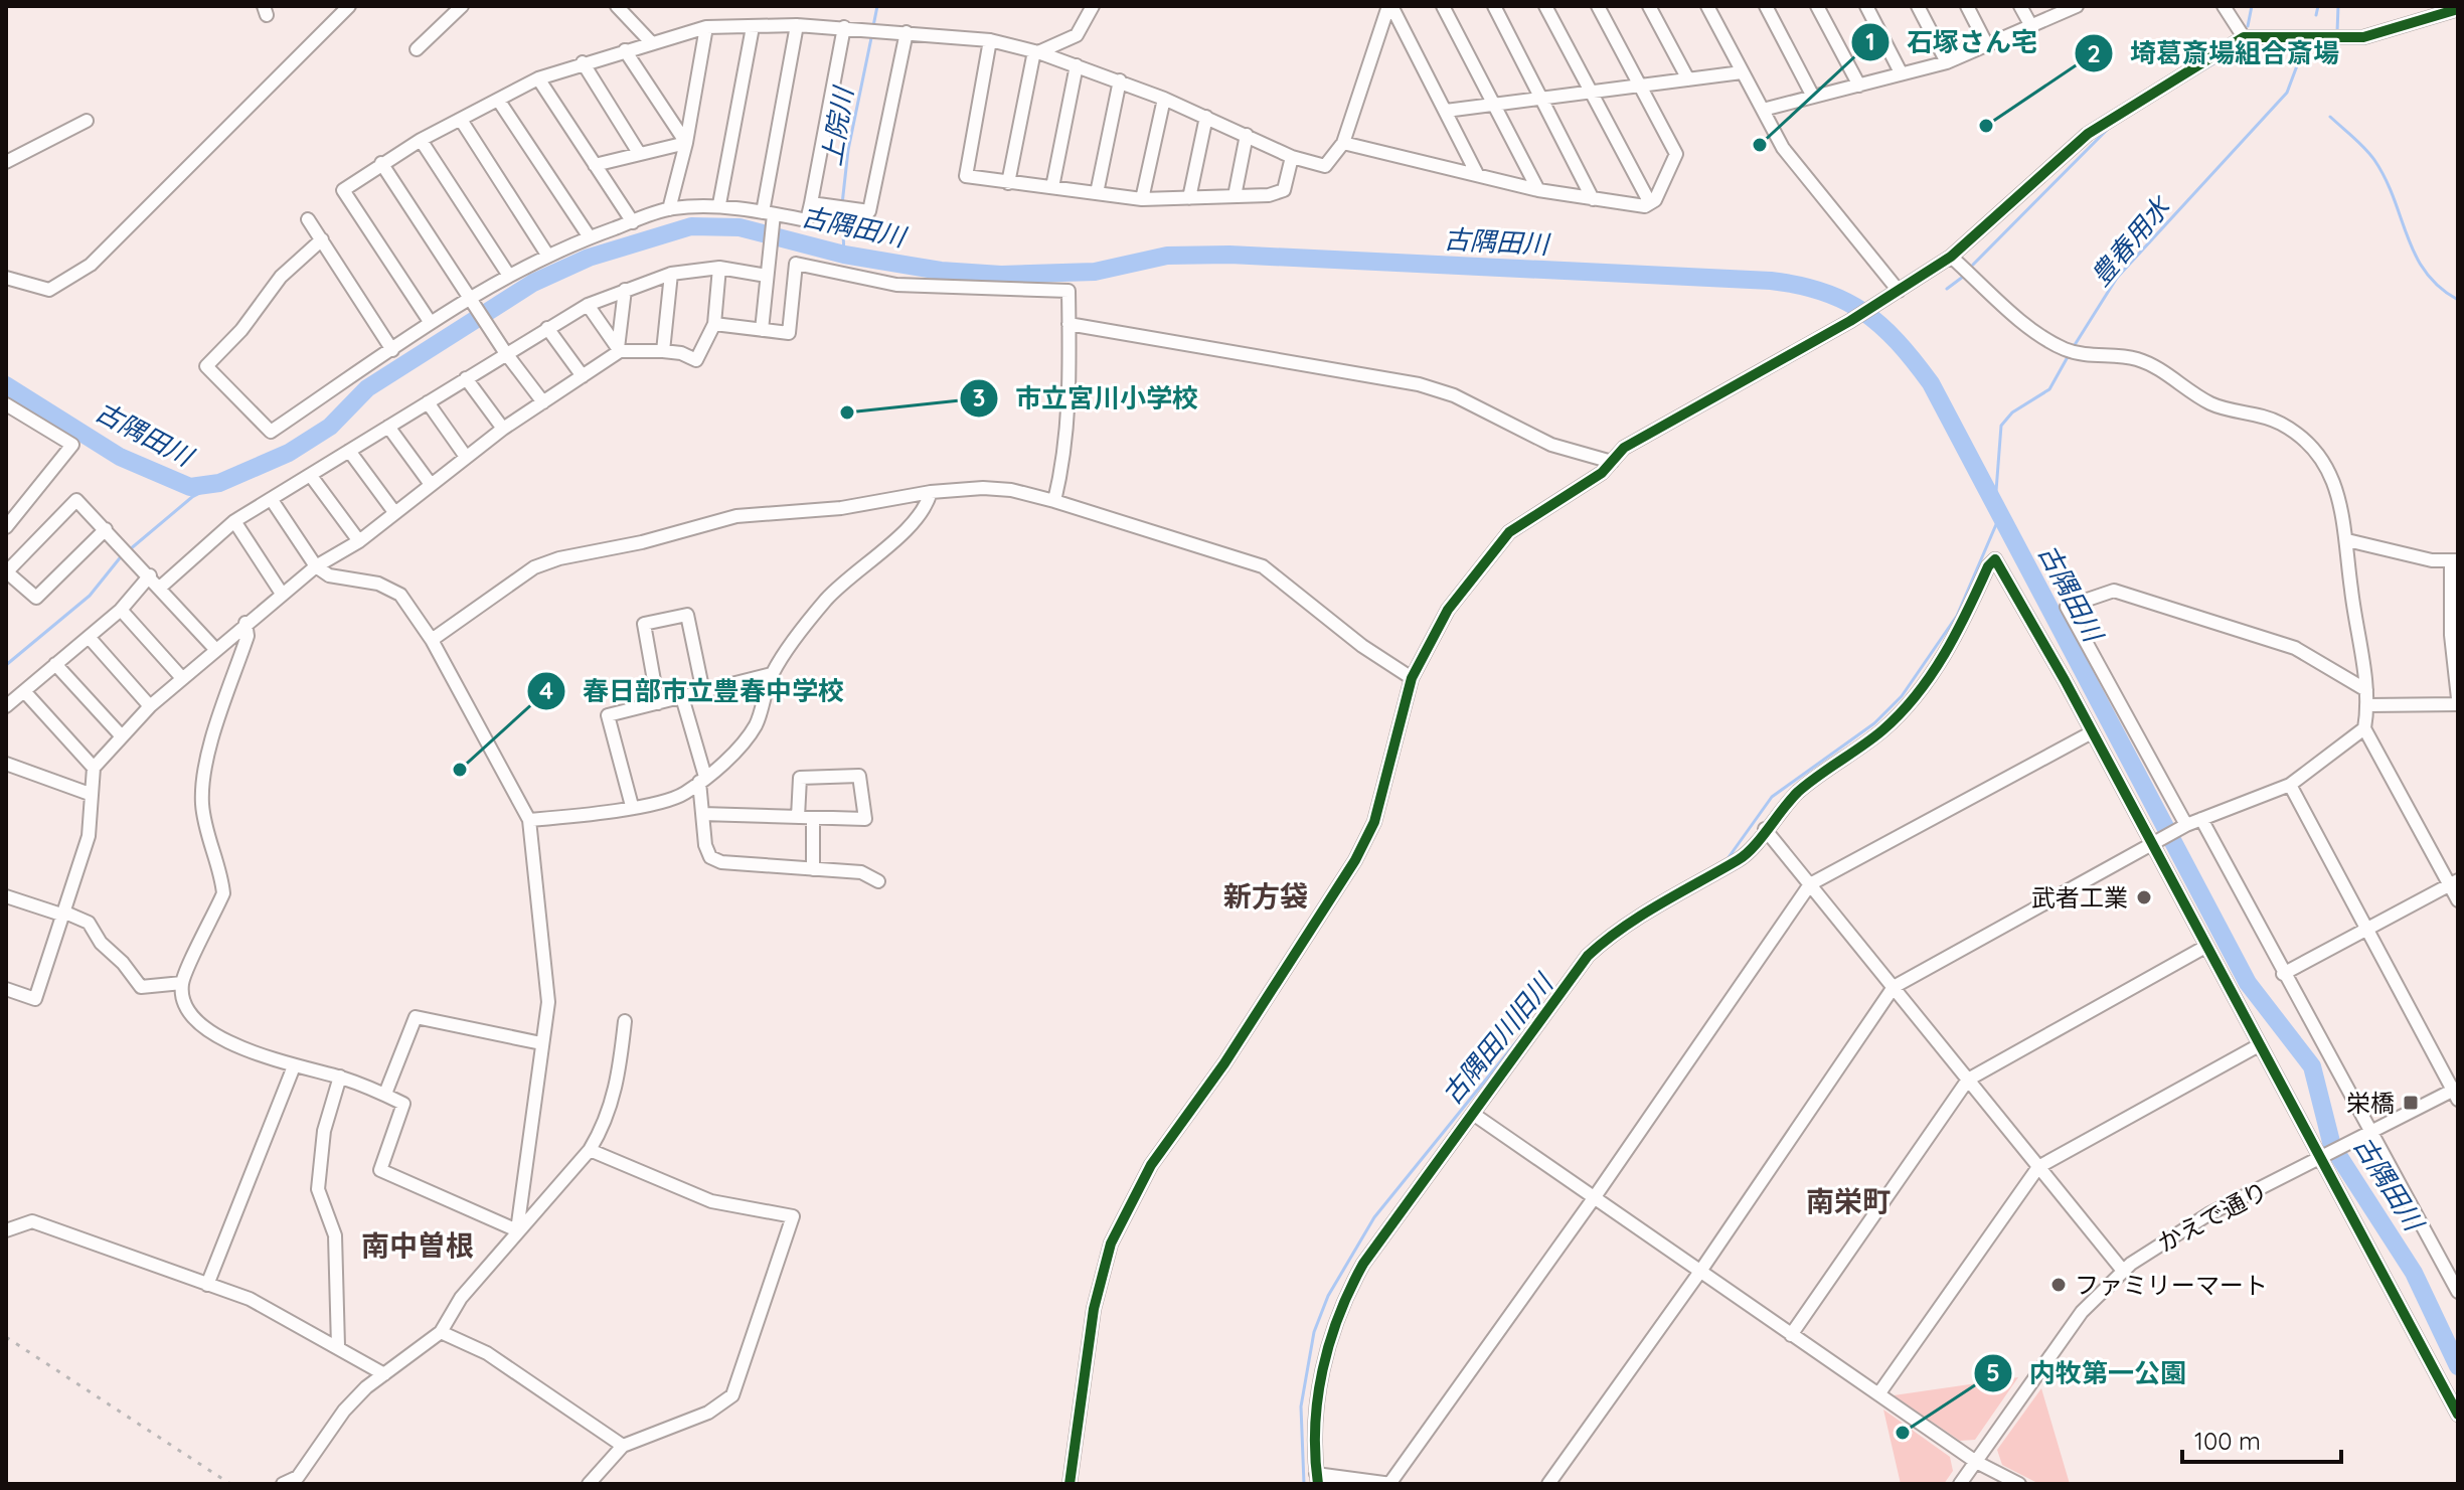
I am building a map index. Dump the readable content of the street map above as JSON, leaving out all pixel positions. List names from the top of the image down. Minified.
{"streets":{"street":["かえで通り"]},"districts":["新方袋","南栄町","南中曽根"],"water":["上院川","古隅田川","豊春用水","古隅田川旧川"],"places":{"other":["埼葛斎場組合斎場","石塚さん宅","市立宮川小学校","春日部市立豊春中学校","武者工業","ファミリーマート","内牧第一公園"],"transit":["栄橋"]},"scale_bar":"100 m"}
